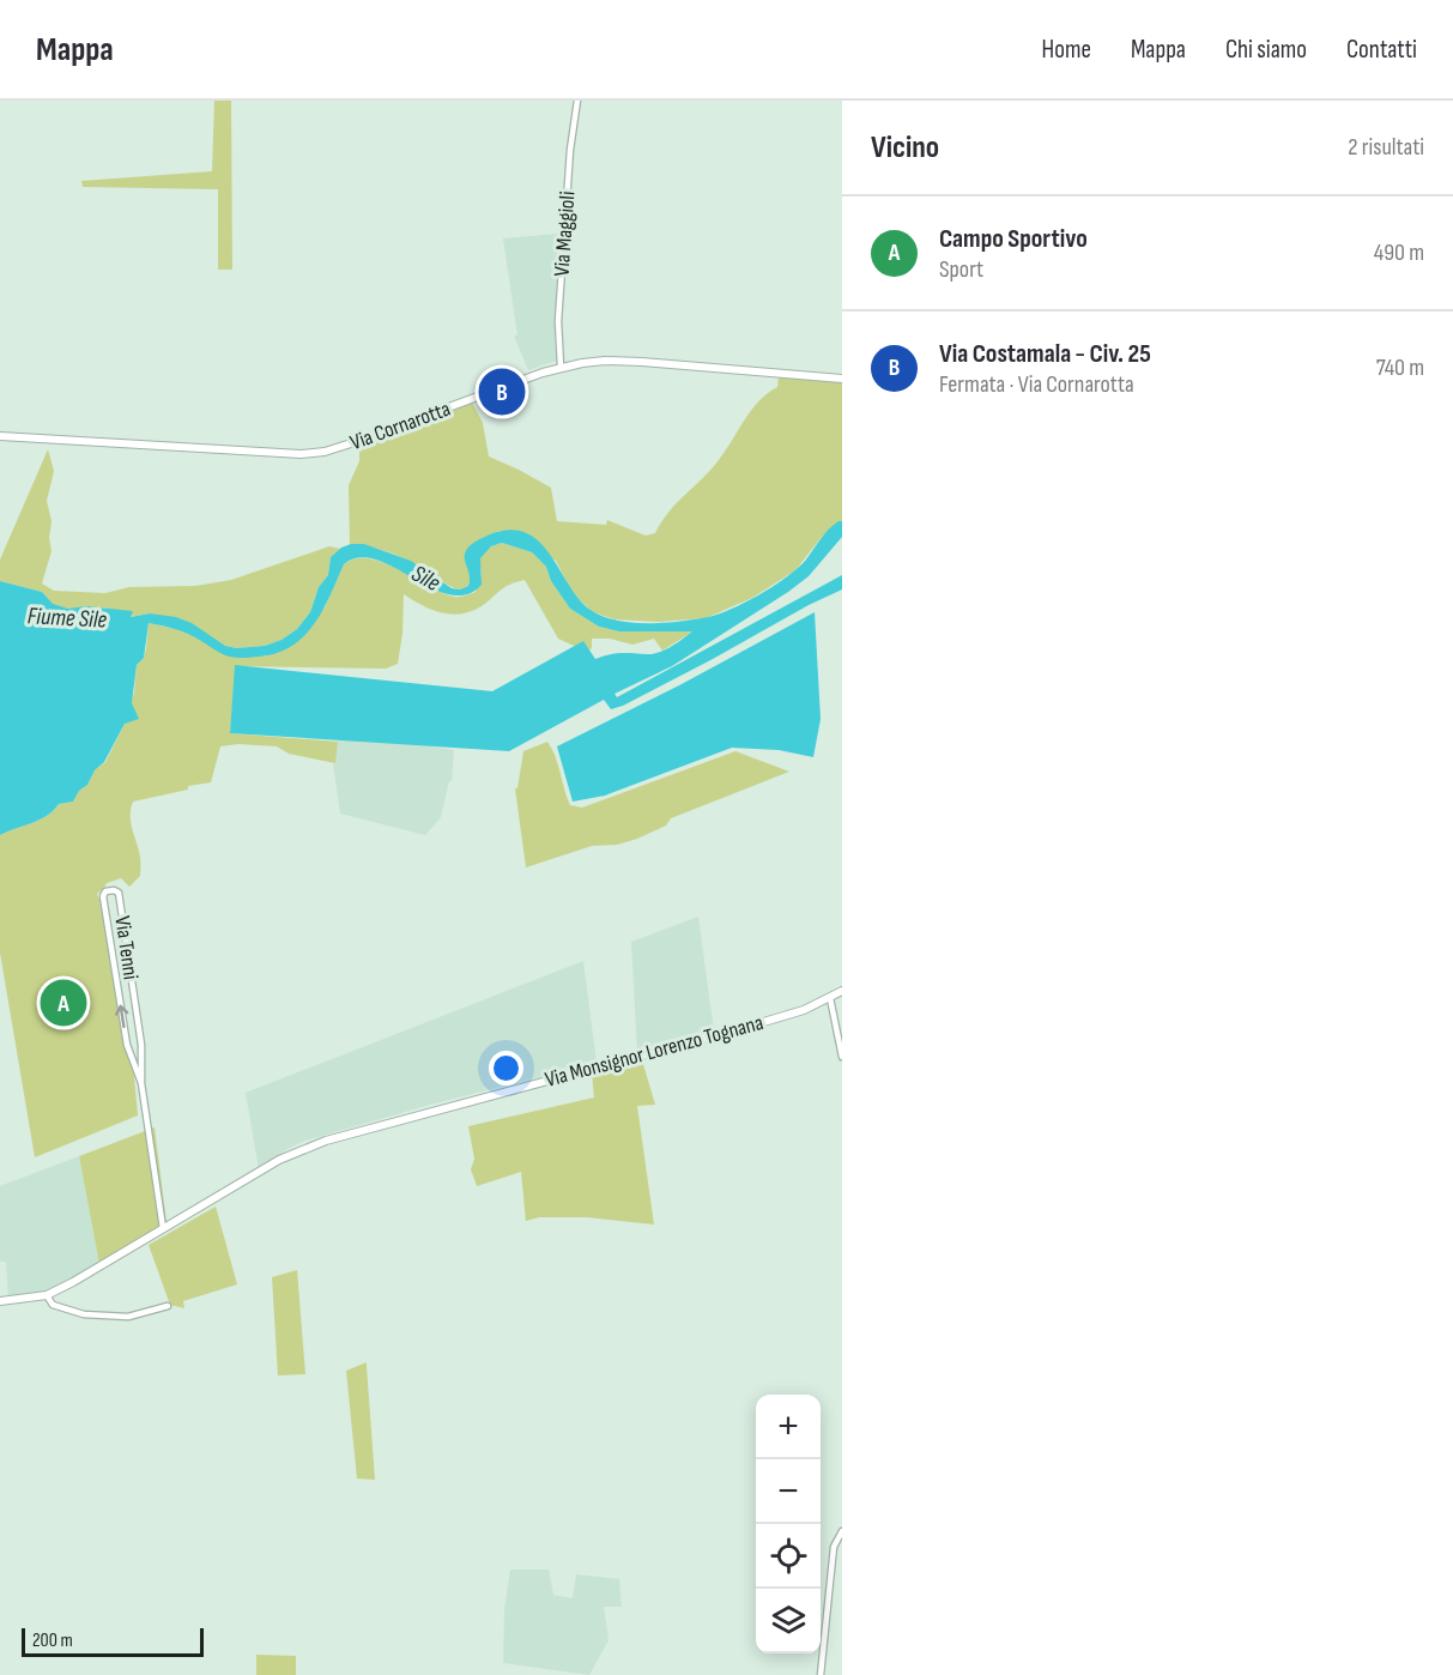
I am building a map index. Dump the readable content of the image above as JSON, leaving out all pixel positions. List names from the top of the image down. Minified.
{"streets":{"street":["Via Maggioli","Via Cornarotta","Via Tenni","Via Monsignor Lorenzo Tognana"]},"crossings":[["Via Maggioli","Via Cornarotta"],["Via Tenni","Via Monsignor Lorenzo Tognana"]],"water":["Sile","Fiume Sile"],"scale_bar":"200 m","page":{"header":"Mappa","nav":["Home","Mappa","Chi siamo","Contatti"],"heading":["Vicino","2 risultati"],"list":[{"mark":"A","name":"Campo Sportivo","note":"Sport","value":"490 m"},{"mark":"B","name":"Via Costamala - Civ. 25","note":"Fermata · Via Cornarotta","value":"740 m"}],"pins":["B","A"],"map_buttons":["+","−"],"scale":"200 m"}}
